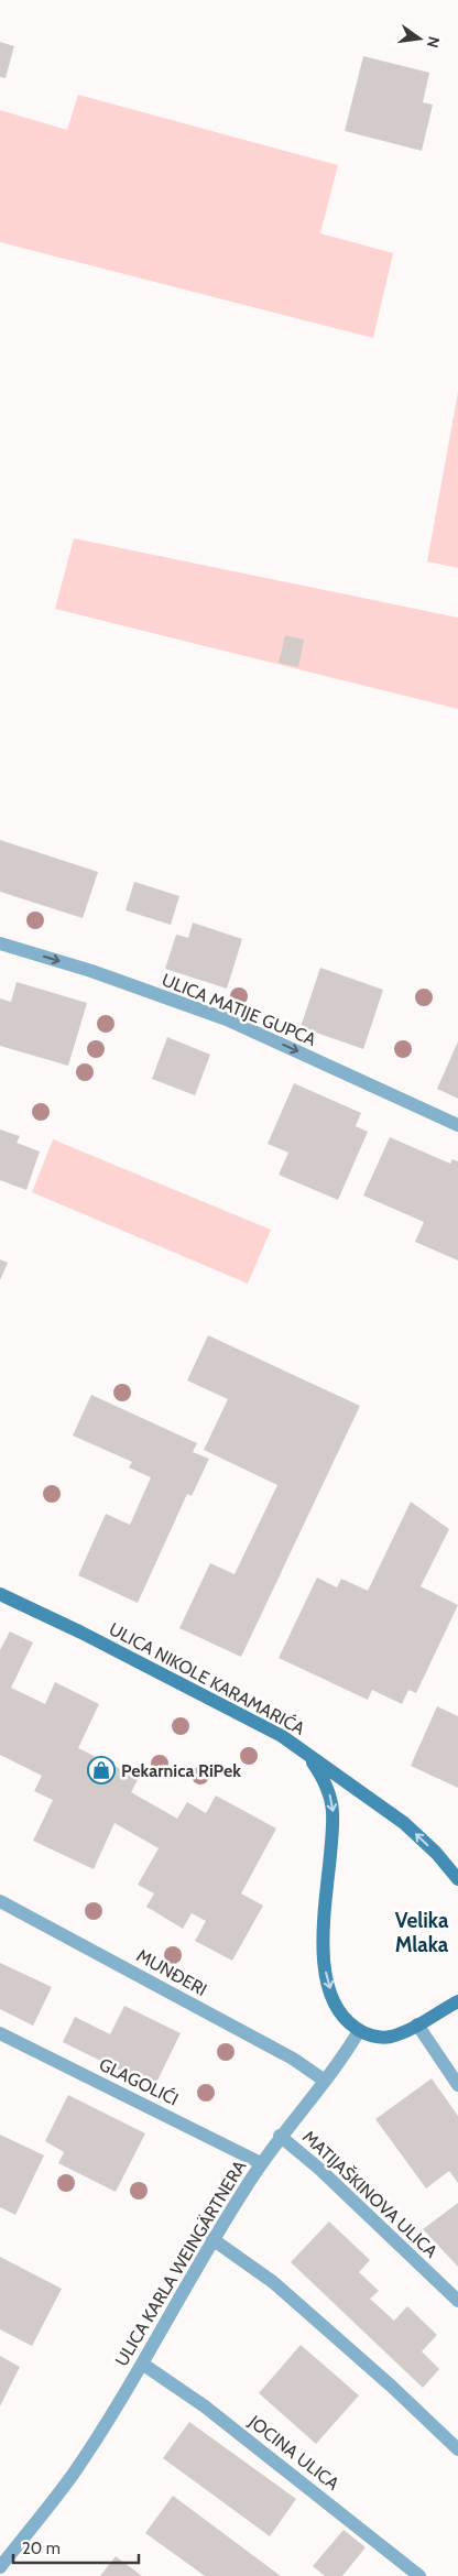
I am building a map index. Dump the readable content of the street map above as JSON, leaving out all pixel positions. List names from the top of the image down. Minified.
{"streets":{"main road":["ULICA NIKOLE KARAMARIĆA"],"street":["ULICA MATIJE GUPCA","MUNĐERI","GLAGOLIĆI","MATIJAŠKINOVA ULICA","ULICA KARLA WEINGÄRTNERA","JOCINA ULICA"]},"crossings":[["MUNĐERI","ULICA KARLA WEINGÄRTNERA"],["GLAGOLIĆI","ULICA KARLA WEINGÄRTNERA"],["MATIJAŠKINOVA ULICA","ULICA KARLA WEINGÄRTNERA"],["ULICA KARLA WEINGÄRTNERA","JOCINA ULICA"]],"one_way":["ULICA MATIJE GUPCA","ULICA NIKOLE KARAMARIĆA"],"districts":["Velika Mlaka"],"places":{"shop":["Pekarnica RiPek"]},"scale_bar":"20 m","north":"right"}
